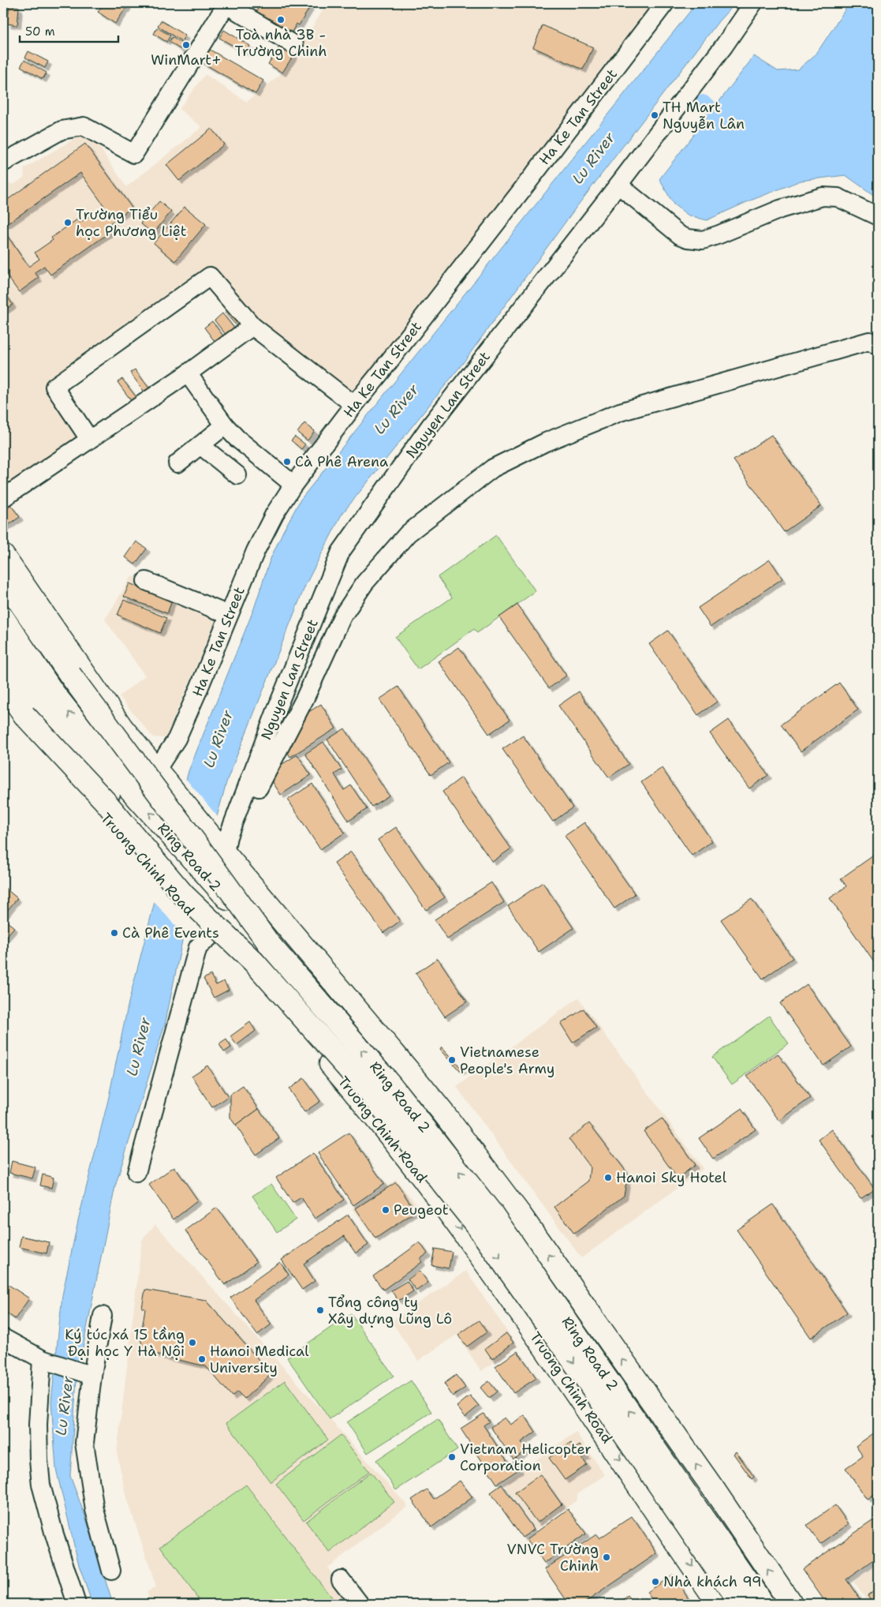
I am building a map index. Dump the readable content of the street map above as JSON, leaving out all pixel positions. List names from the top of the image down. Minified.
{"streets":{"main road":["Ring Road 2","Truong Chinh Road"],"street":["Ha Ke Tan Street","Nguyen Lan Street"]},"water":["Lu River"],"places":["Toà nhà 3B - Trường Chinh","WinMart+","TH Mart Nguyễn Lân","Trường Tiểu học Phương Liệt","Cà Phê Arena","Cà Phê Events","Vietnamese People's Army","Hanoi Sky Hotel","Peugeot","Tổng công ty Xây dựng Lũng Lô","Ký túc xá 15 tầng Đại học Y Hà Nội","Hanoi Medical University","Vietnam Helicopter Corporation","VNVC Trường Chinh","Nhà khách 99"],"scale_bar":"50 m"}
